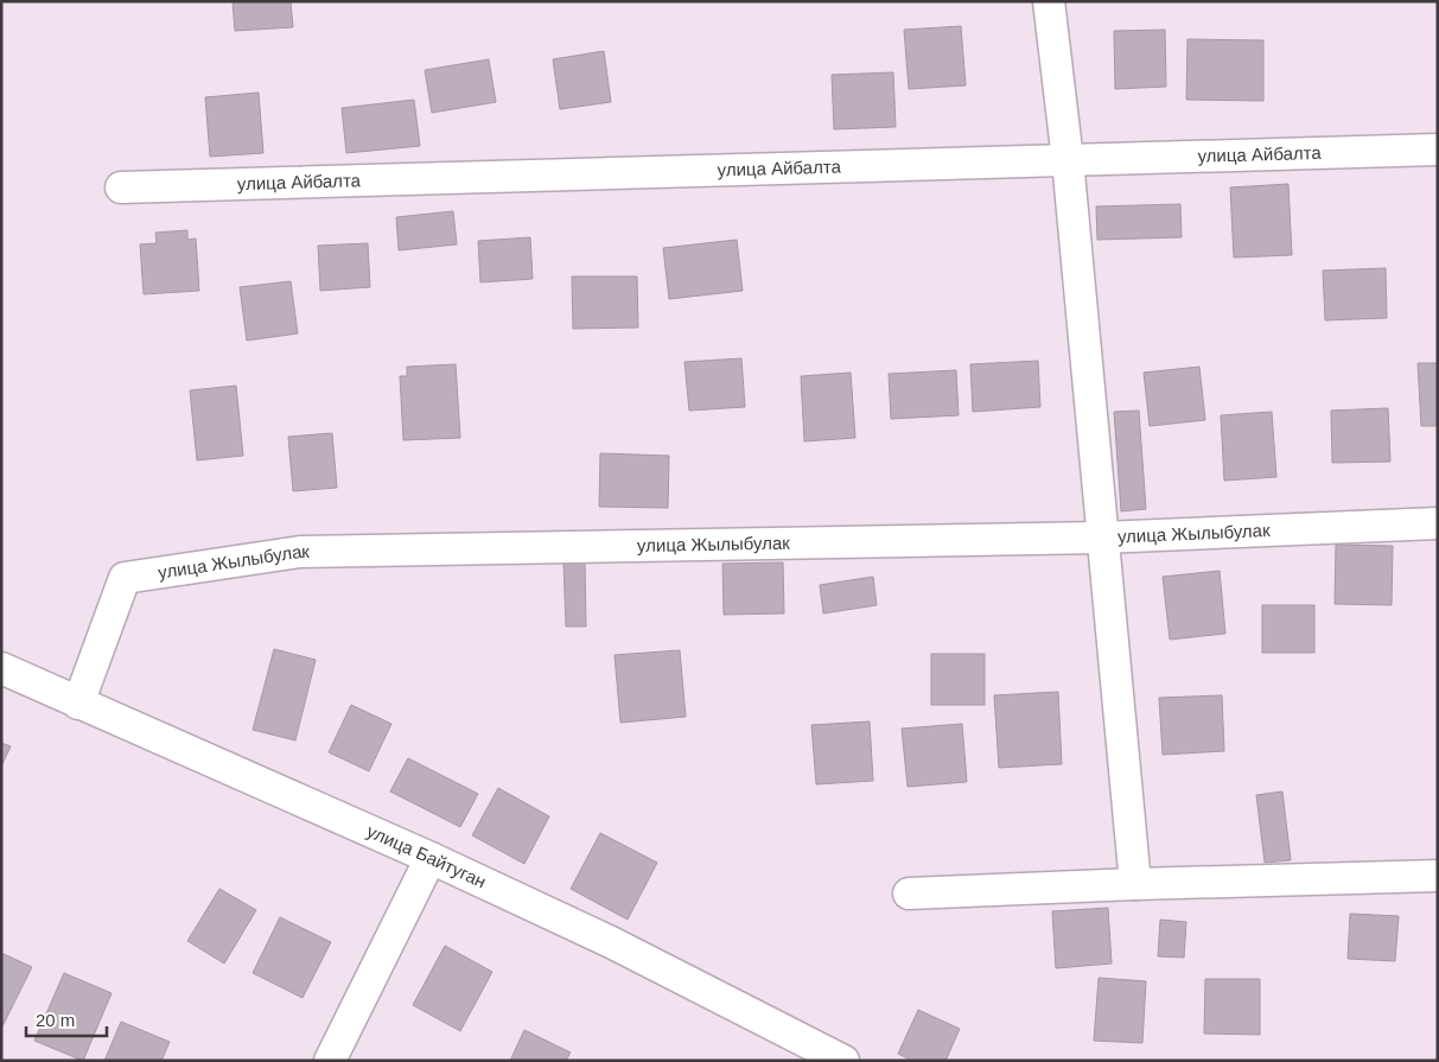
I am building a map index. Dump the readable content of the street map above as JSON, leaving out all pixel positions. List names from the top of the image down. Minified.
{"streets":{"street":["улица Айбалта","улица Жылыбулак","улица Байтуган"]},"crossings":[["улица Жылыбулак","улица Байтуган"]],"scale_bar":"20 m"}
